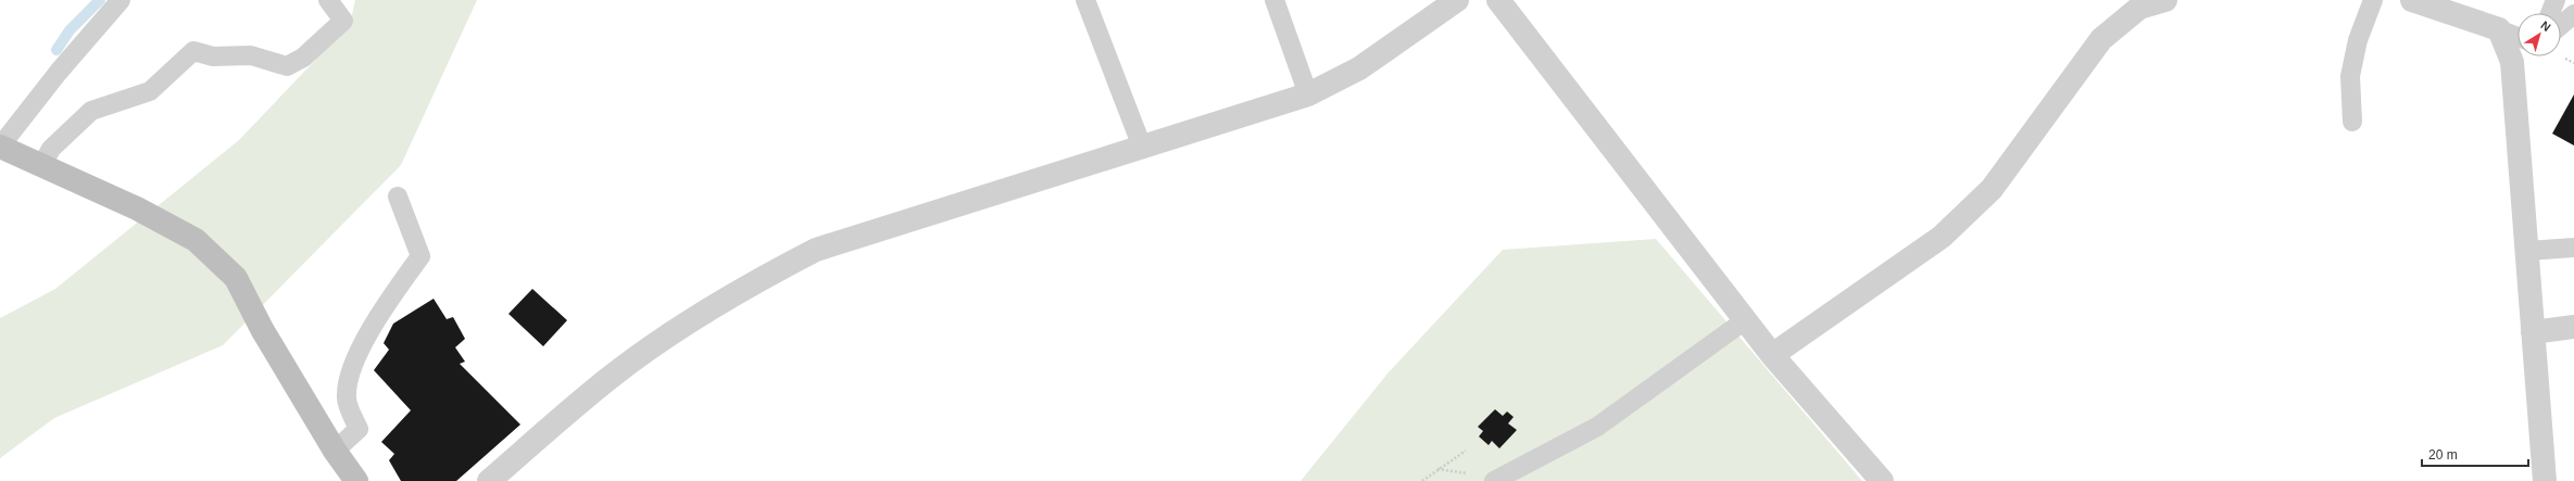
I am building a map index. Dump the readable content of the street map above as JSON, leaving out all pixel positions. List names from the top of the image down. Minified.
{"scale_bar":"20 m","north":"top right"}
